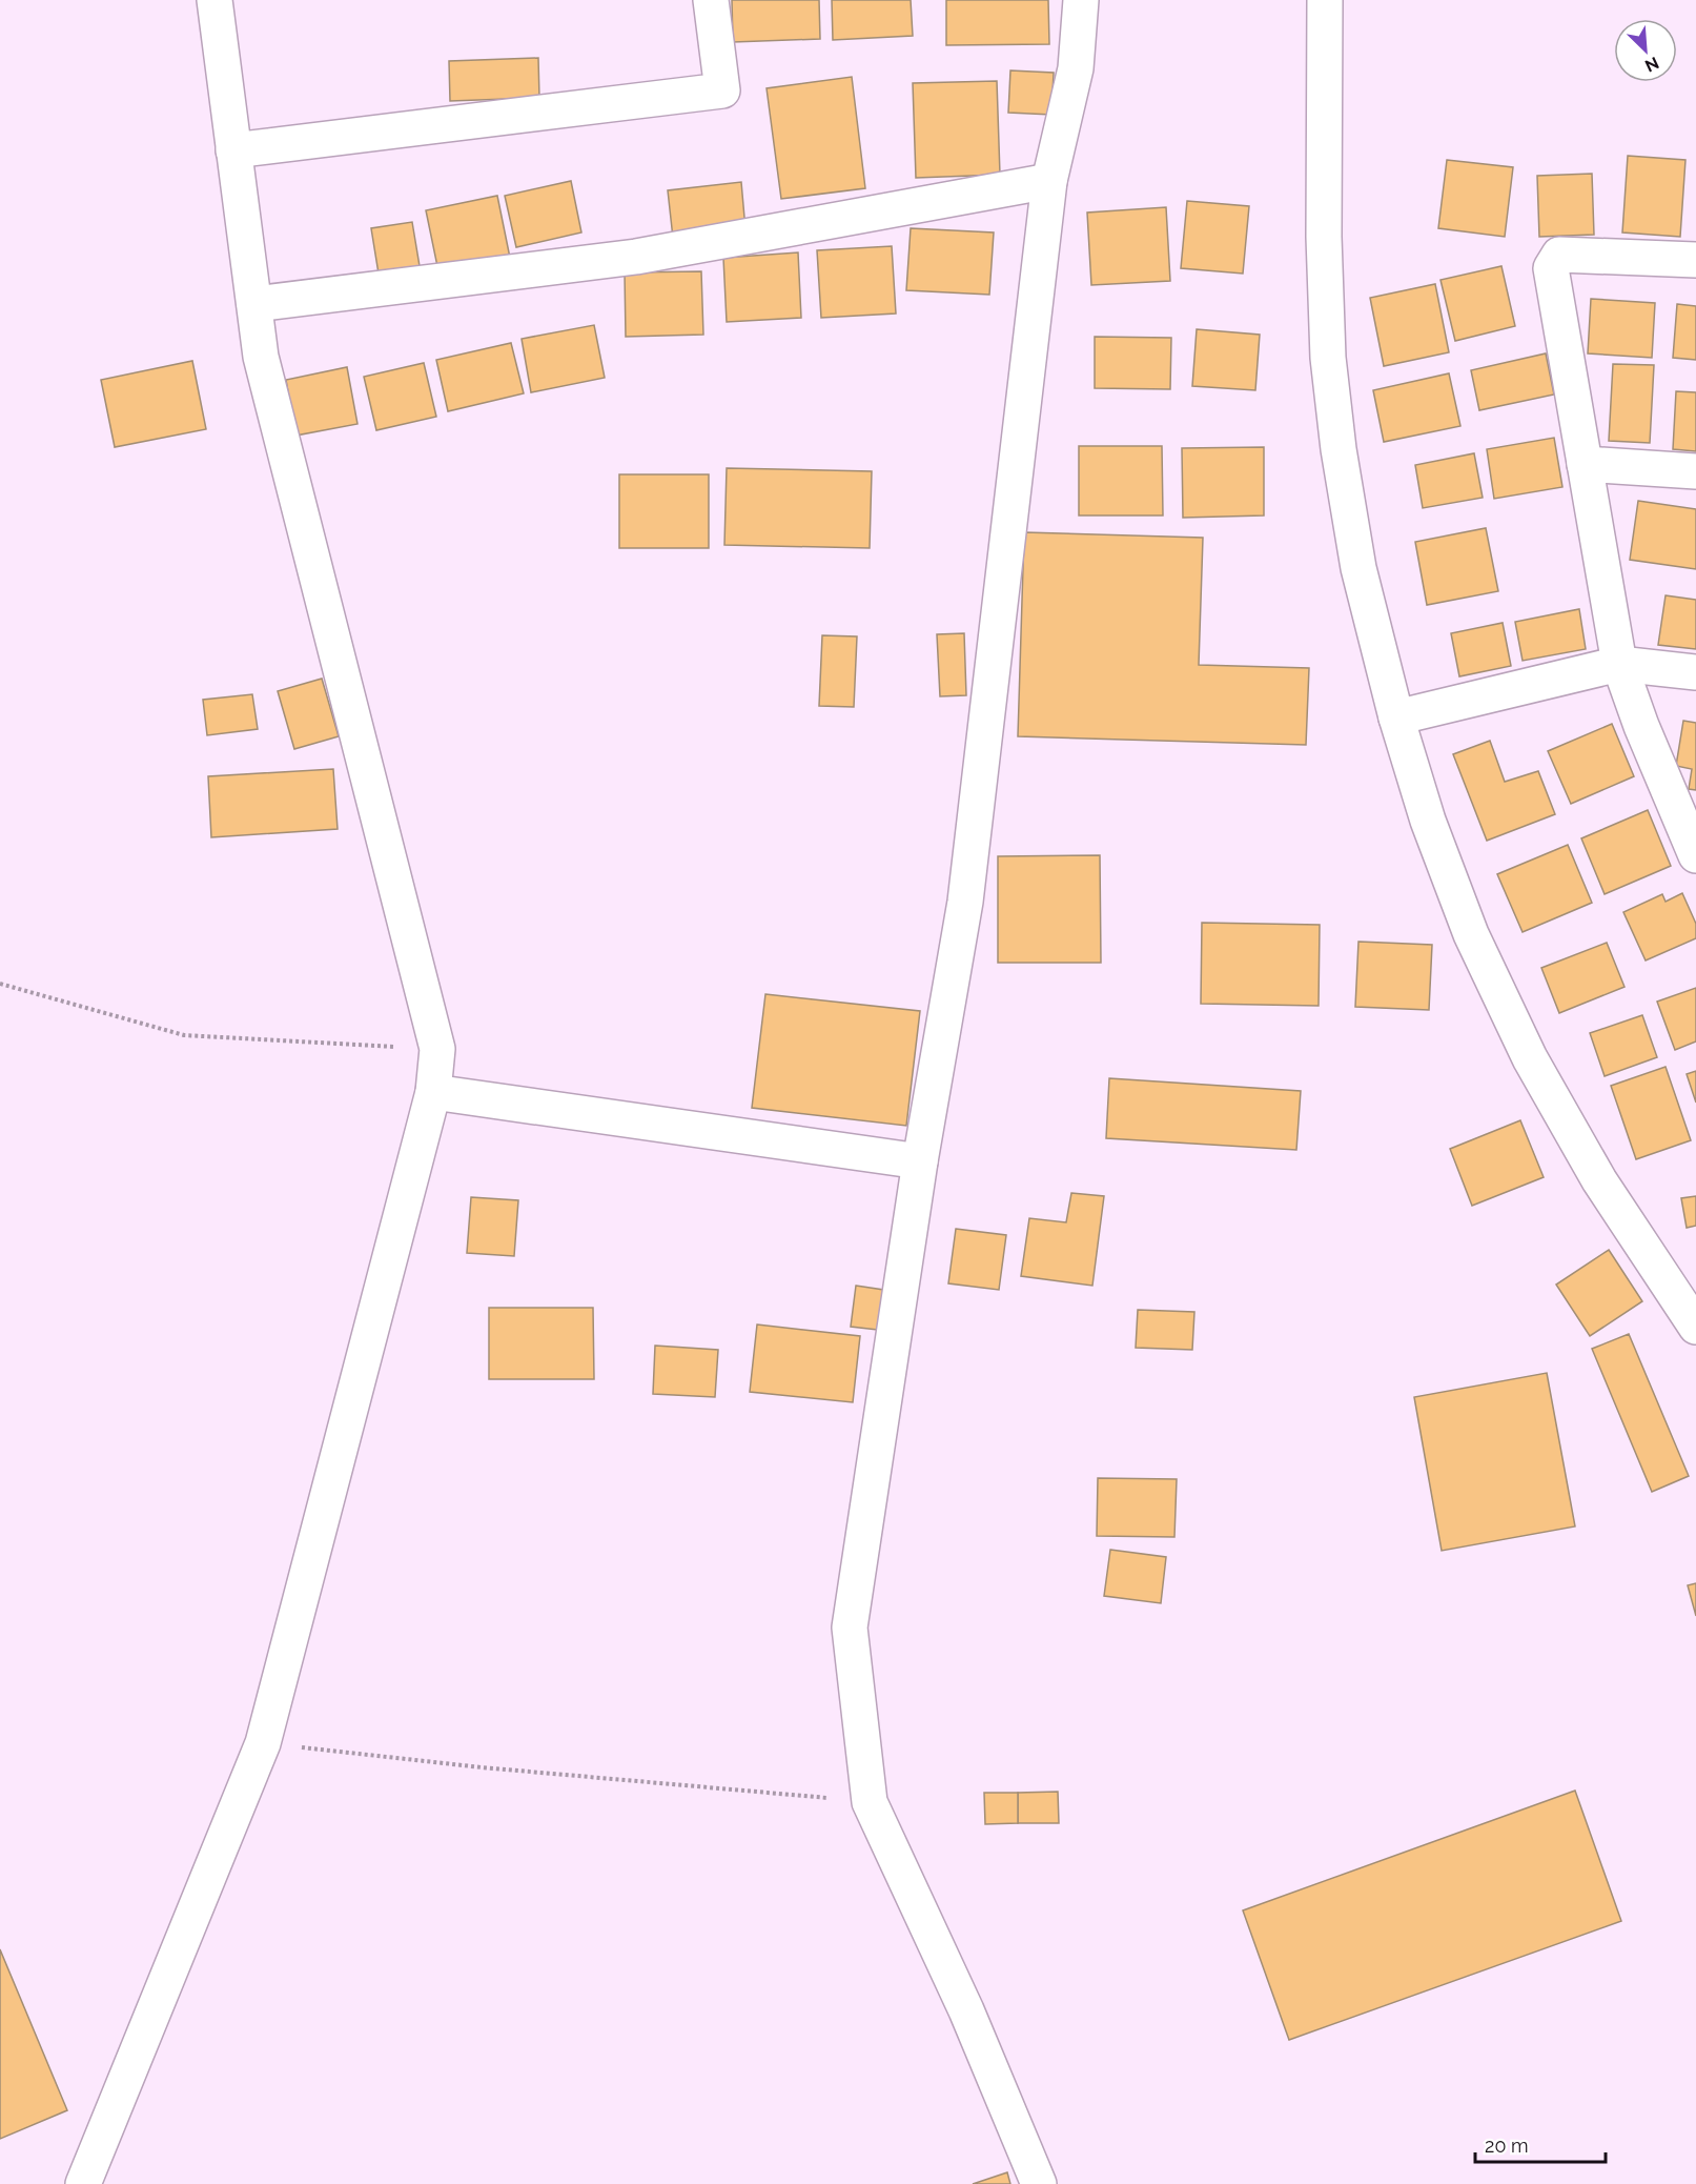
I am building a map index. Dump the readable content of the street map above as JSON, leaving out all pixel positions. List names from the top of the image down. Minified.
{"scale_bar":"20 m","north":"bottom right"}
